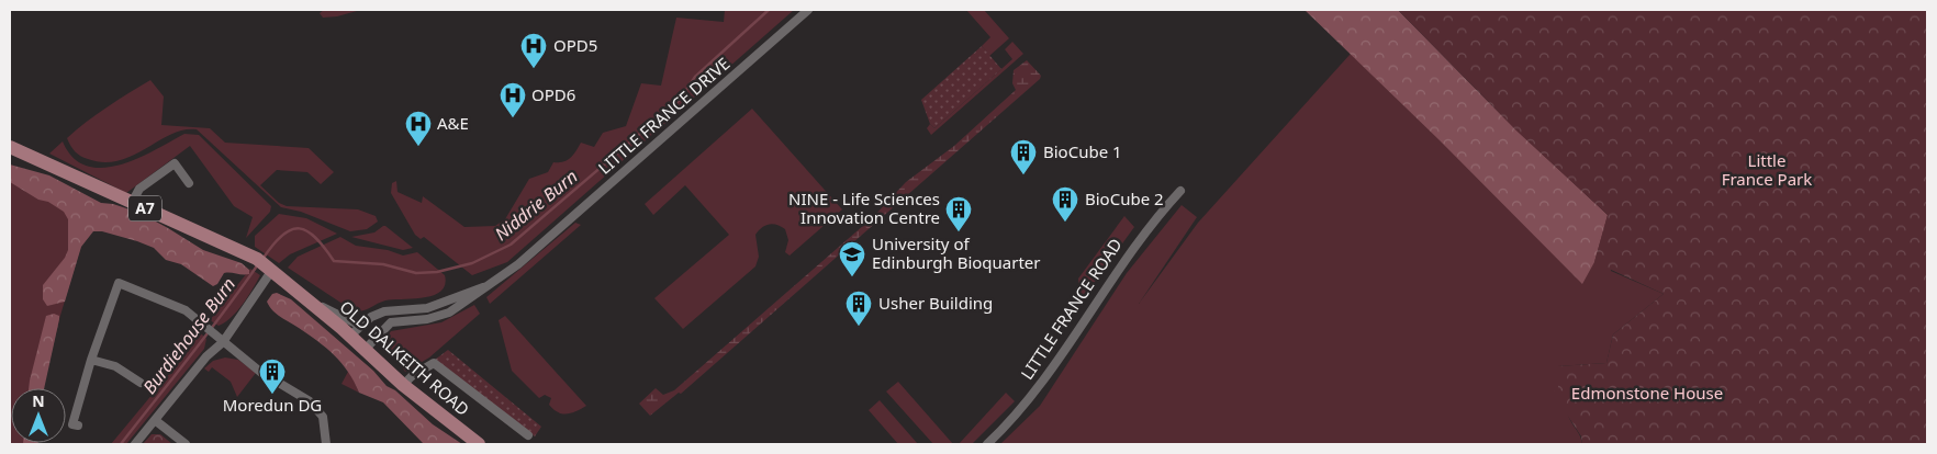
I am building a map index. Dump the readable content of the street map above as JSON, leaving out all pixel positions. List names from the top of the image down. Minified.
{"streets":{"main road":["A7","OLD DALKEITH ROAD"],"street":["LITTLE FRANCE DRIVE","LITTLE FRANCE ROAD"]},"crossings":[["LITTLE FRANCE DRIVE","OLD DALKEITH ROAD"]],"water":["Niddrie Burn","Burdiehouse Burn"],"parks":["Little France Park","Edmonstone House"],"places":{"hospital":["OPD5","OPD6","A&E"],"building":["BioCube 1","BioCube 2","NINE - Life Sciences Innovation Centre","Usher Building","Moredun DG"],"school or university":["University of Edinburgh Bioquarter"]},"north":"top"}
